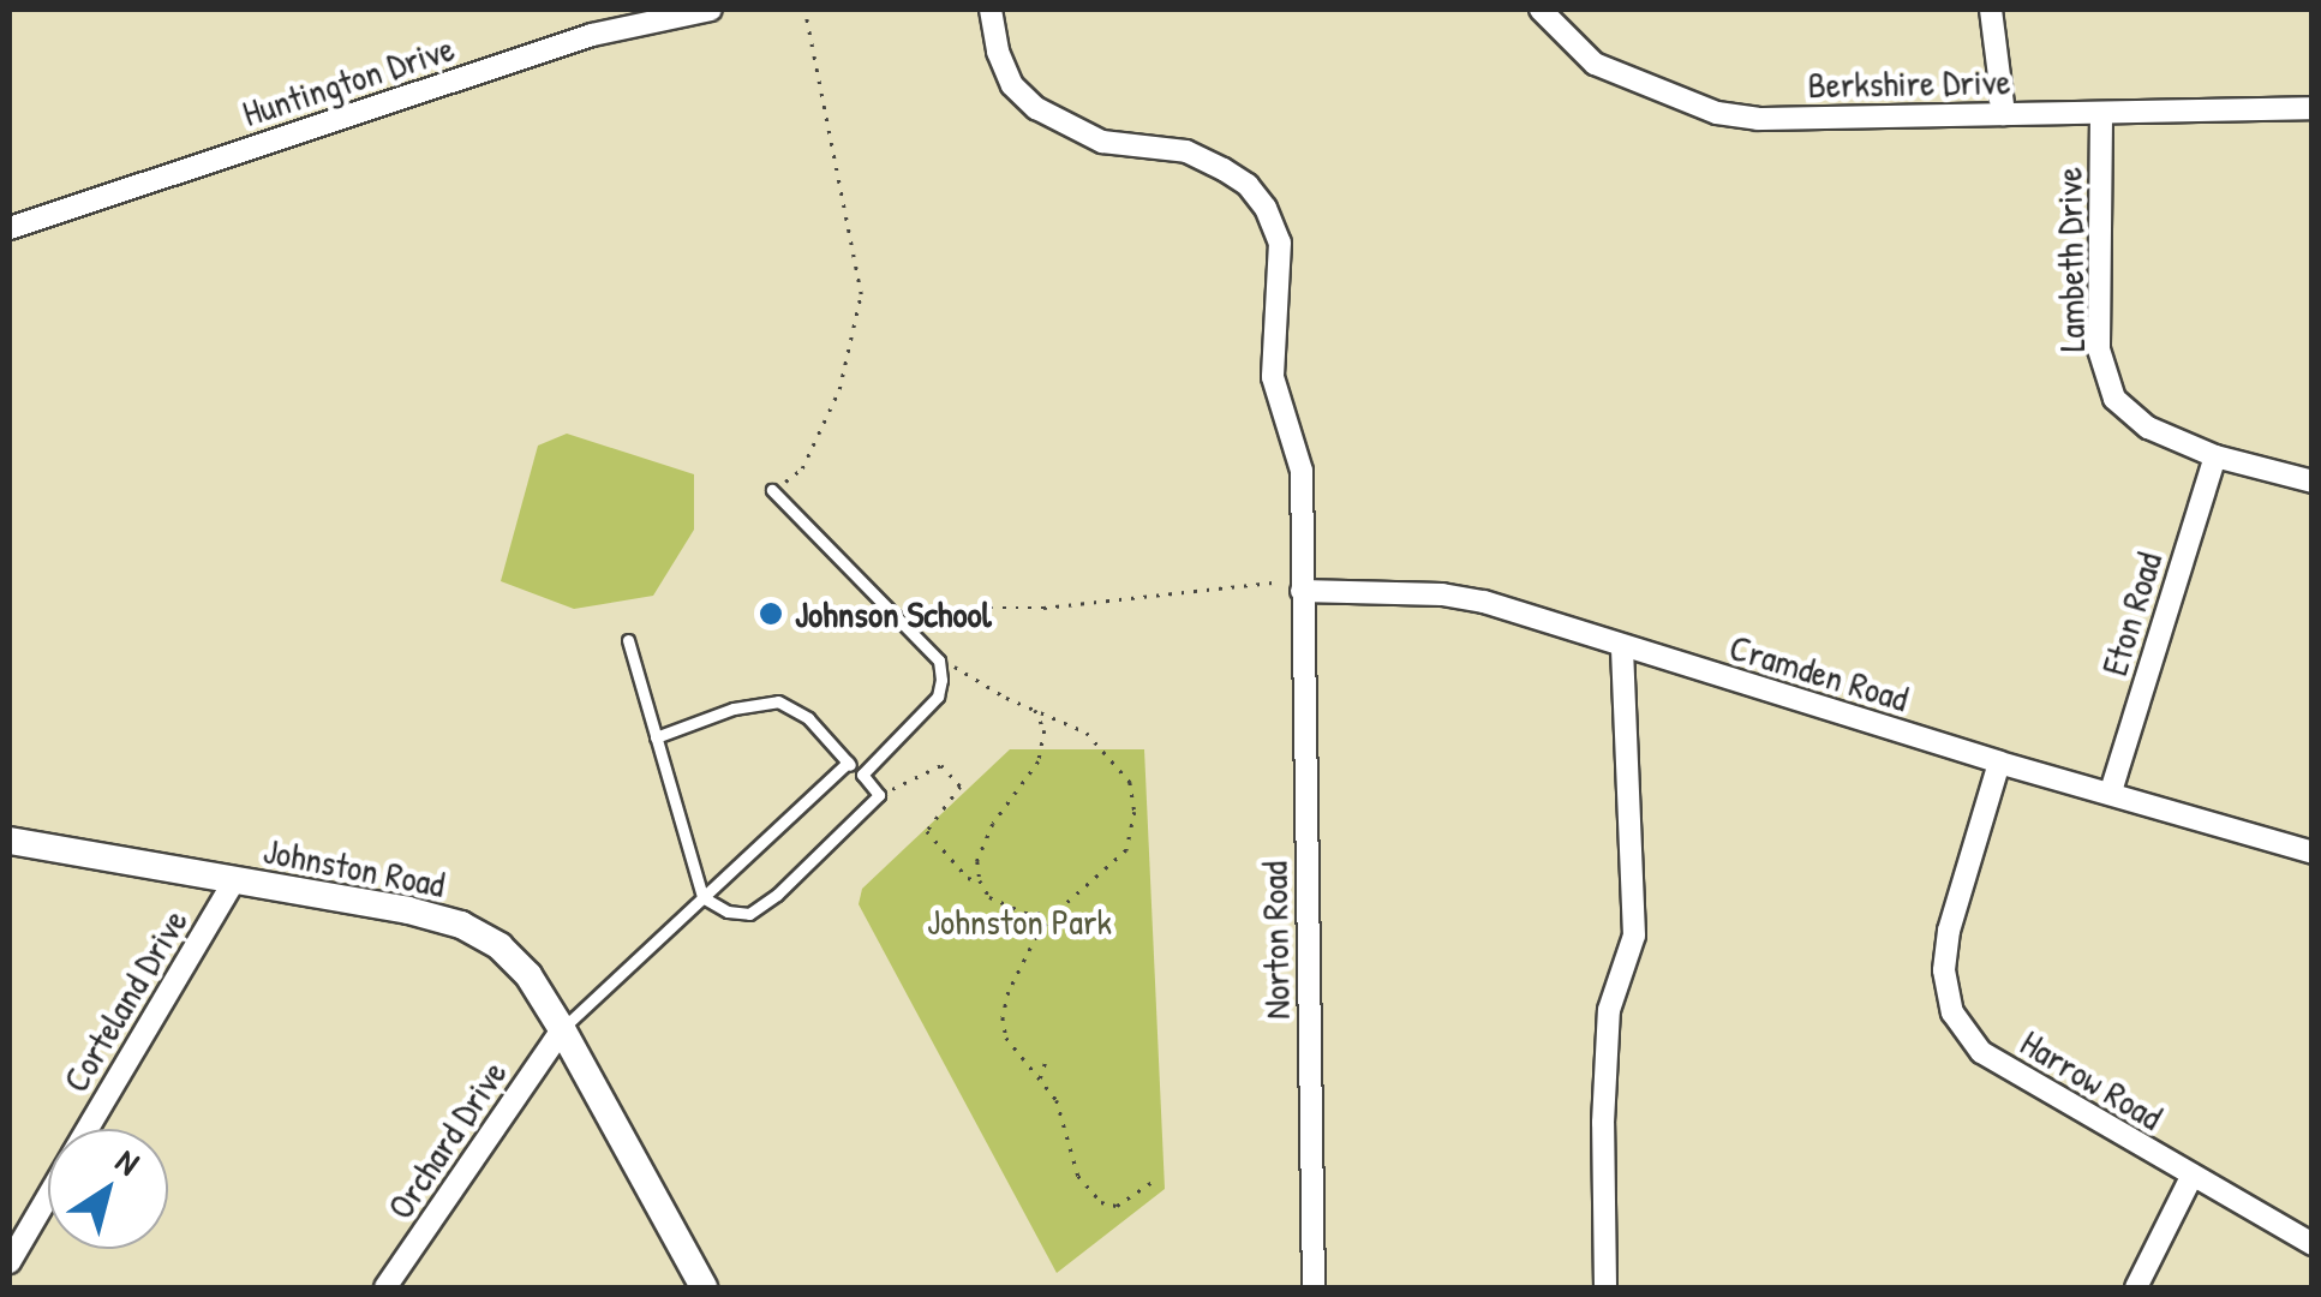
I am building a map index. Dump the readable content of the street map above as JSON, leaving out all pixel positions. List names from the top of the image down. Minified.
{"streets":{"street":["Huntington Drive","Berkshire Drive","Lambeth Drive","Eton Road","Cramden Road","Johnston Road","Norton Road","Corteland Drive","Harrow Road","Orchard Drive"]},"crossings":[["Berkshire Drive","Lambeth Drive"],["Lambeth Drive","Eton Road"],["Eton Road","Cramden Road"],["Cramden Road","Norton Road"],["Cramden Road","Harrow Road"],["Johnston Road","Corteland Drive"],["Johnston Road","Orchard Drive"]],"parks":["Johnston Park"],"places":["Johnson School"],"north":"top right"}
